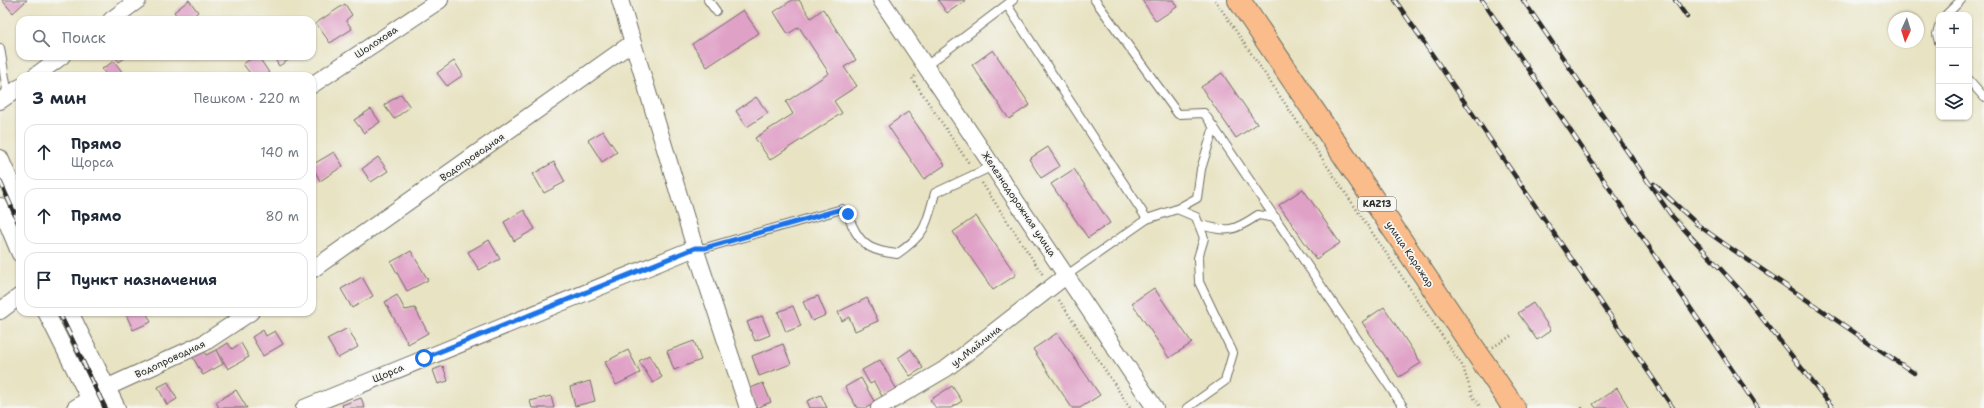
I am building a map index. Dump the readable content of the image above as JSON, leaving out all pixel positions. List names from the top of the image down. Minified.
{"streets":{"main road":["KAZ13","улица Каражар"],"street":["Шолохова","Водопроводная","Железнодорожная улица","ул.Майлина","Щорса"]},"crossings":[["Железнодорожная улица","ул.Майлина"]],"north":"bottom","page":{"map_buttons":["+","−"],"search":"Поиск","heading":["3 мин","Пешком · 220 m"],"list":[["Прямо","Щорса","140 m"],["Прямо","80 m"],"Пункт назначения"]}}
